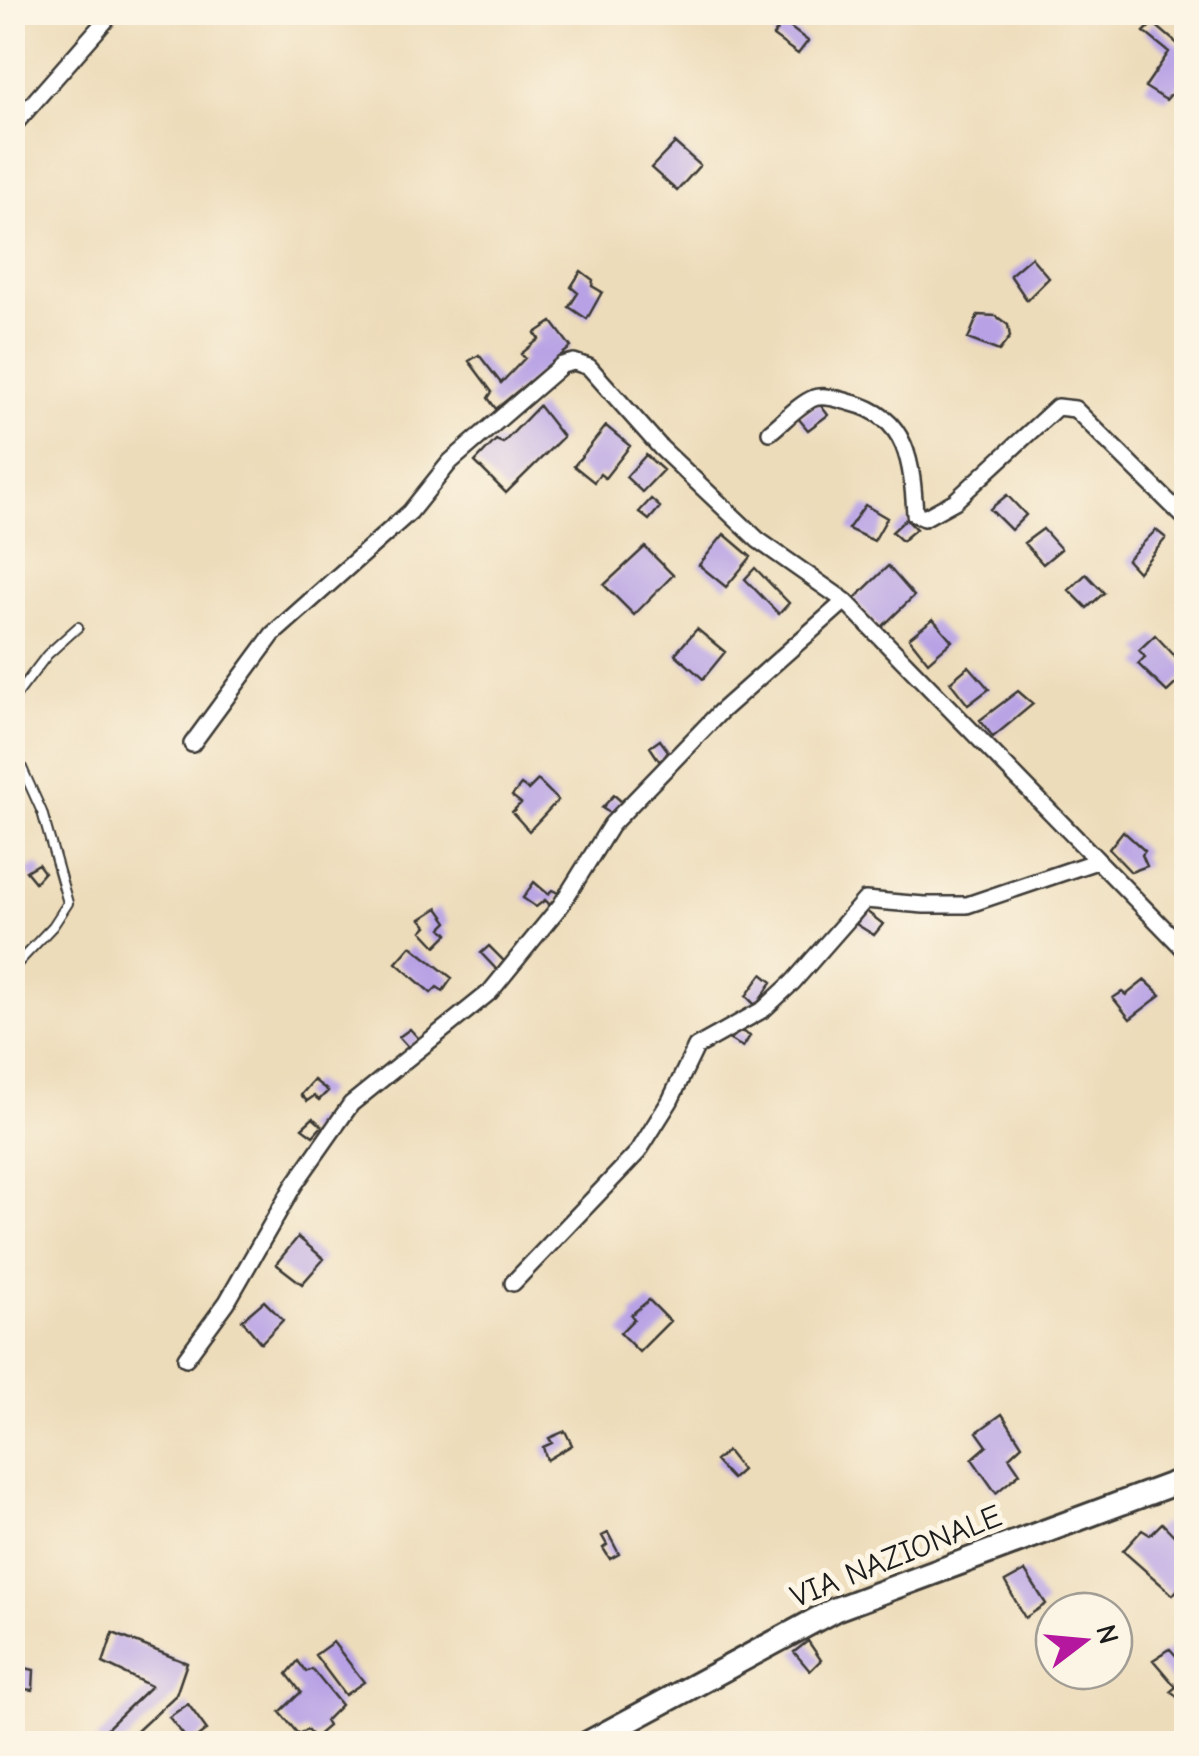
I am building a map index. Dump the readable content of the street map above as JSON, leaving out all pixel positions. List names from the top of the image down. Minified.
{"streets":{"main road":["VIA NAZIONALE"]},"north":"right"}
